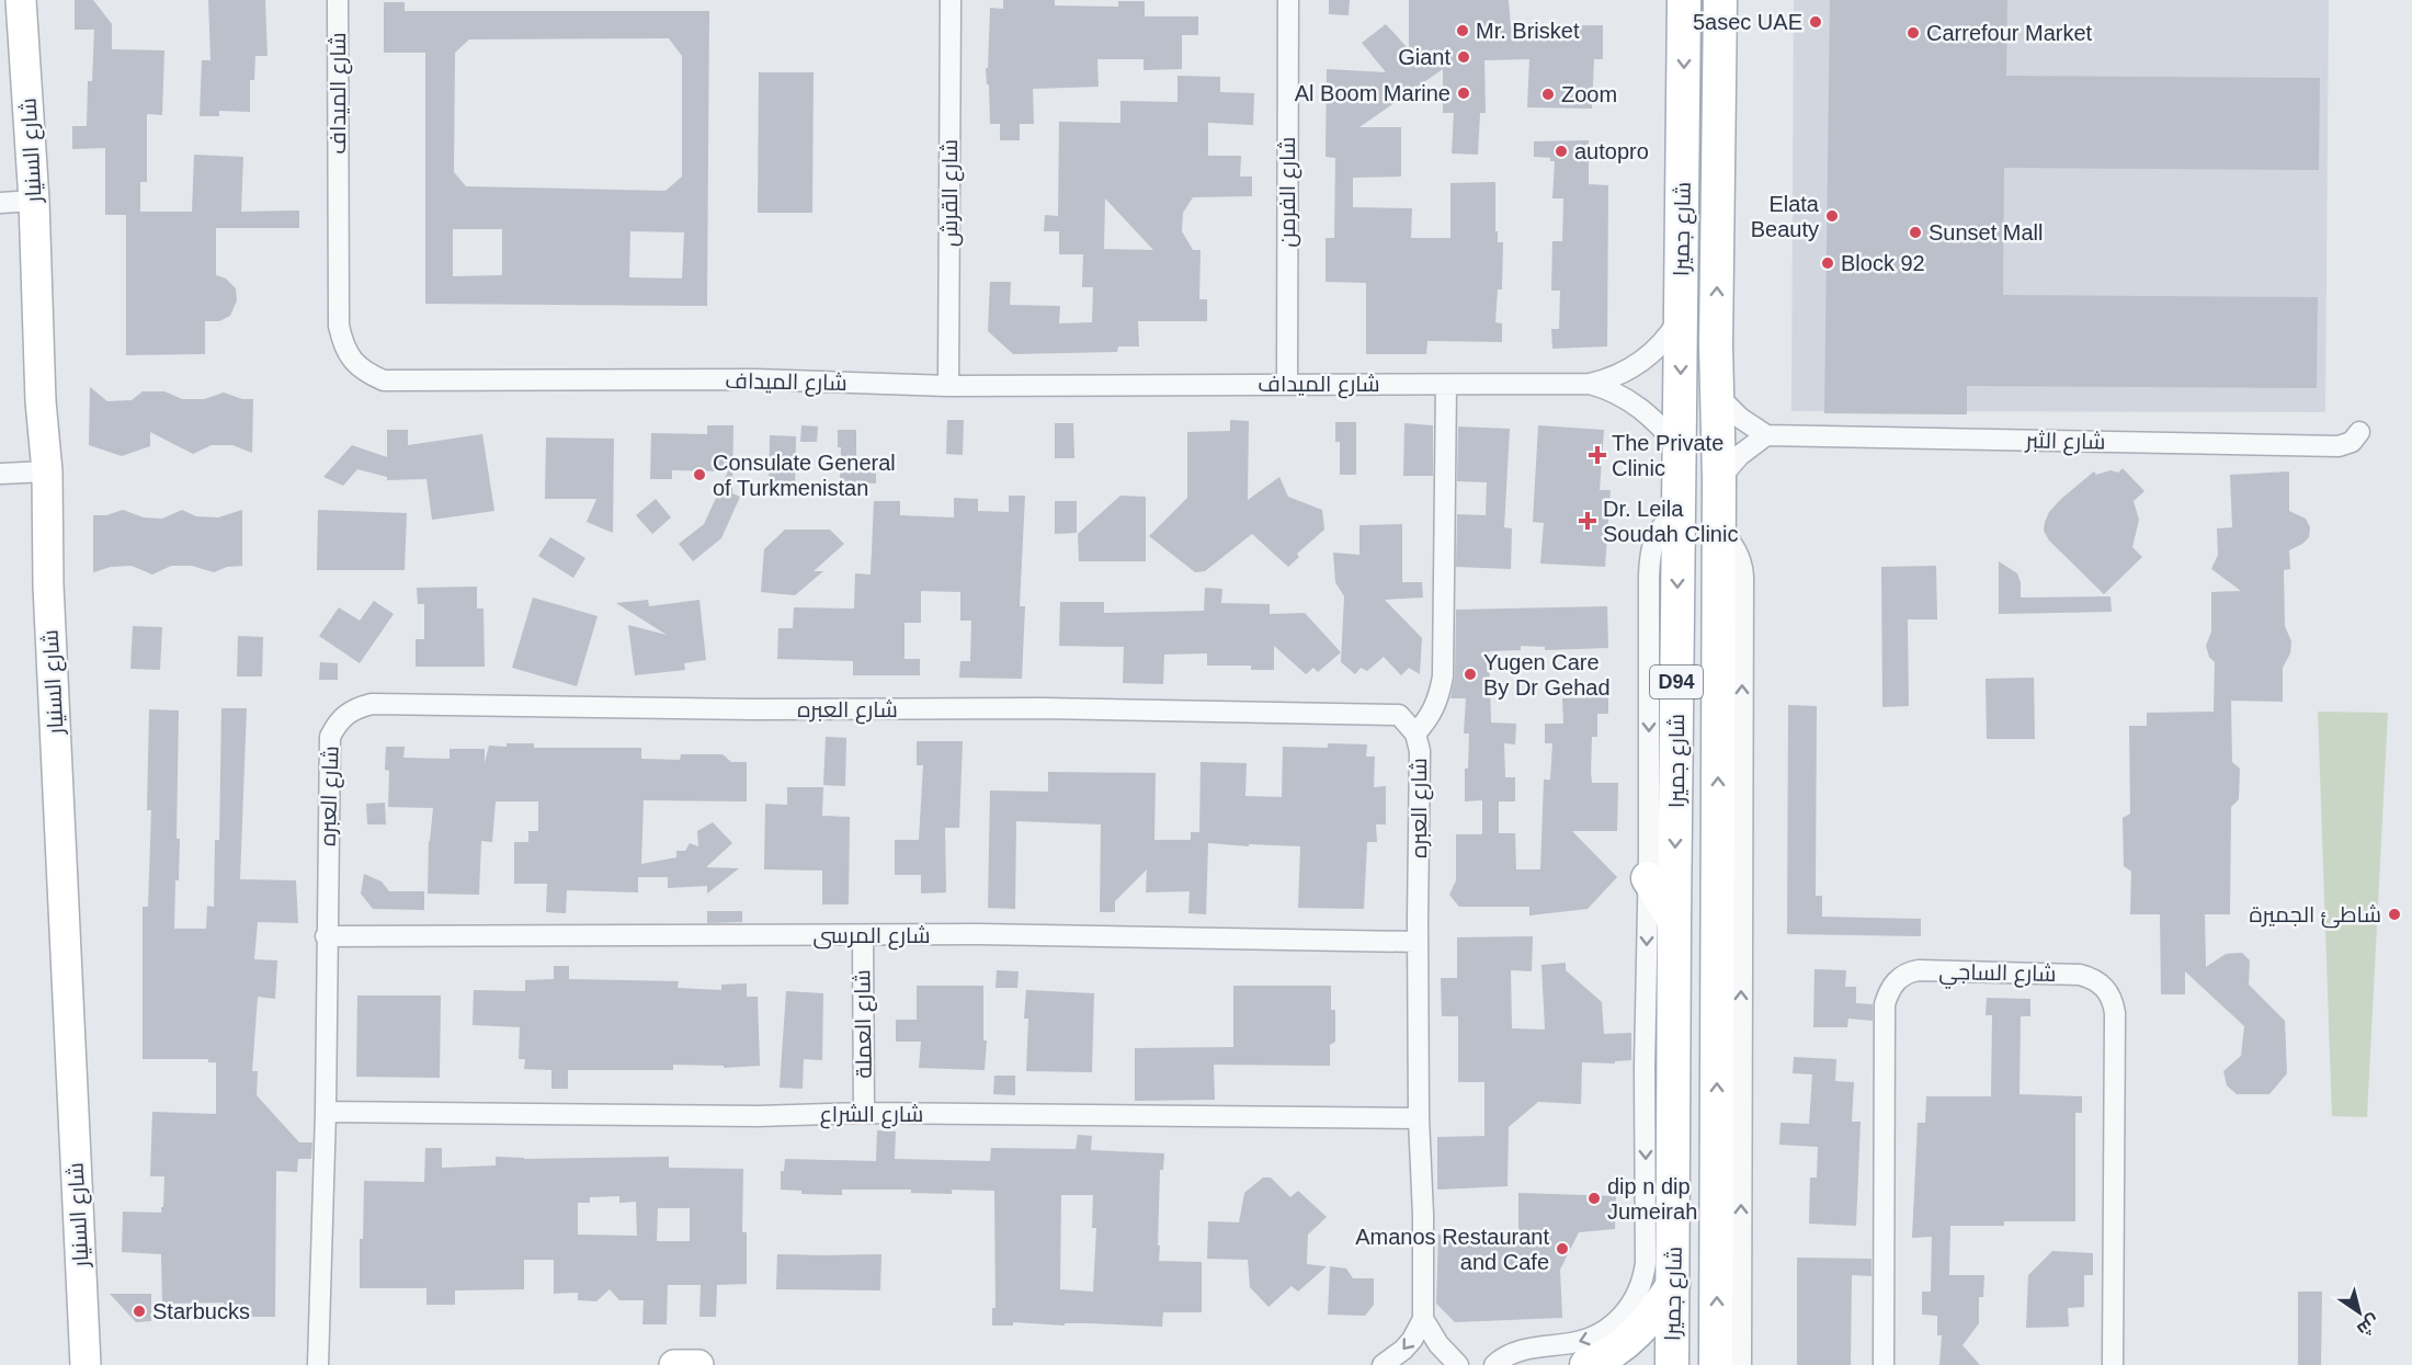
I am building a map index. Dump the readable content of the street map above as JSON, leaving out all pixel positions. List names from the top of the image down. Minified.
{"streets":{"main road":["شارع جميرا","D94"],"street":["شارع الميداف","شارع السنيار","شارع الفرمن","شارع القرش","شارع الثبر","شارع العبره","شارع المرسى","شارع الساجي","شارع العملة","شارع الشراع"]},"crossings":[["شارع الميداف","شارع الفرمن"],["شارع الميداف","شارع القرش"],["شارع الميداف","شارع جميرا"],["شارع العبره","شارع المرسى"],["شارع العبره","شارع الشراع"],["شارع المرسى","شارع العملة"],["شارع العملة","شارع الشراع"]],"places":{"other":["5asec UAE","Mr. Brisket","Carrefour Market","Giant","Al Boom Marine","Zoom","autopro","Elata Beauty","Sunset Mall","Block 92","Consulate General of Turkmenistan","Yugen Care By Dr Gehad","شاطئ الجميرة","dip n dip Jumeirah","Amanos Restaurant and Cafe","Starbucks"],"health":["The Private Clinic","Dr. Leila Soudah Clinic"]},"north":"bottom right"}
